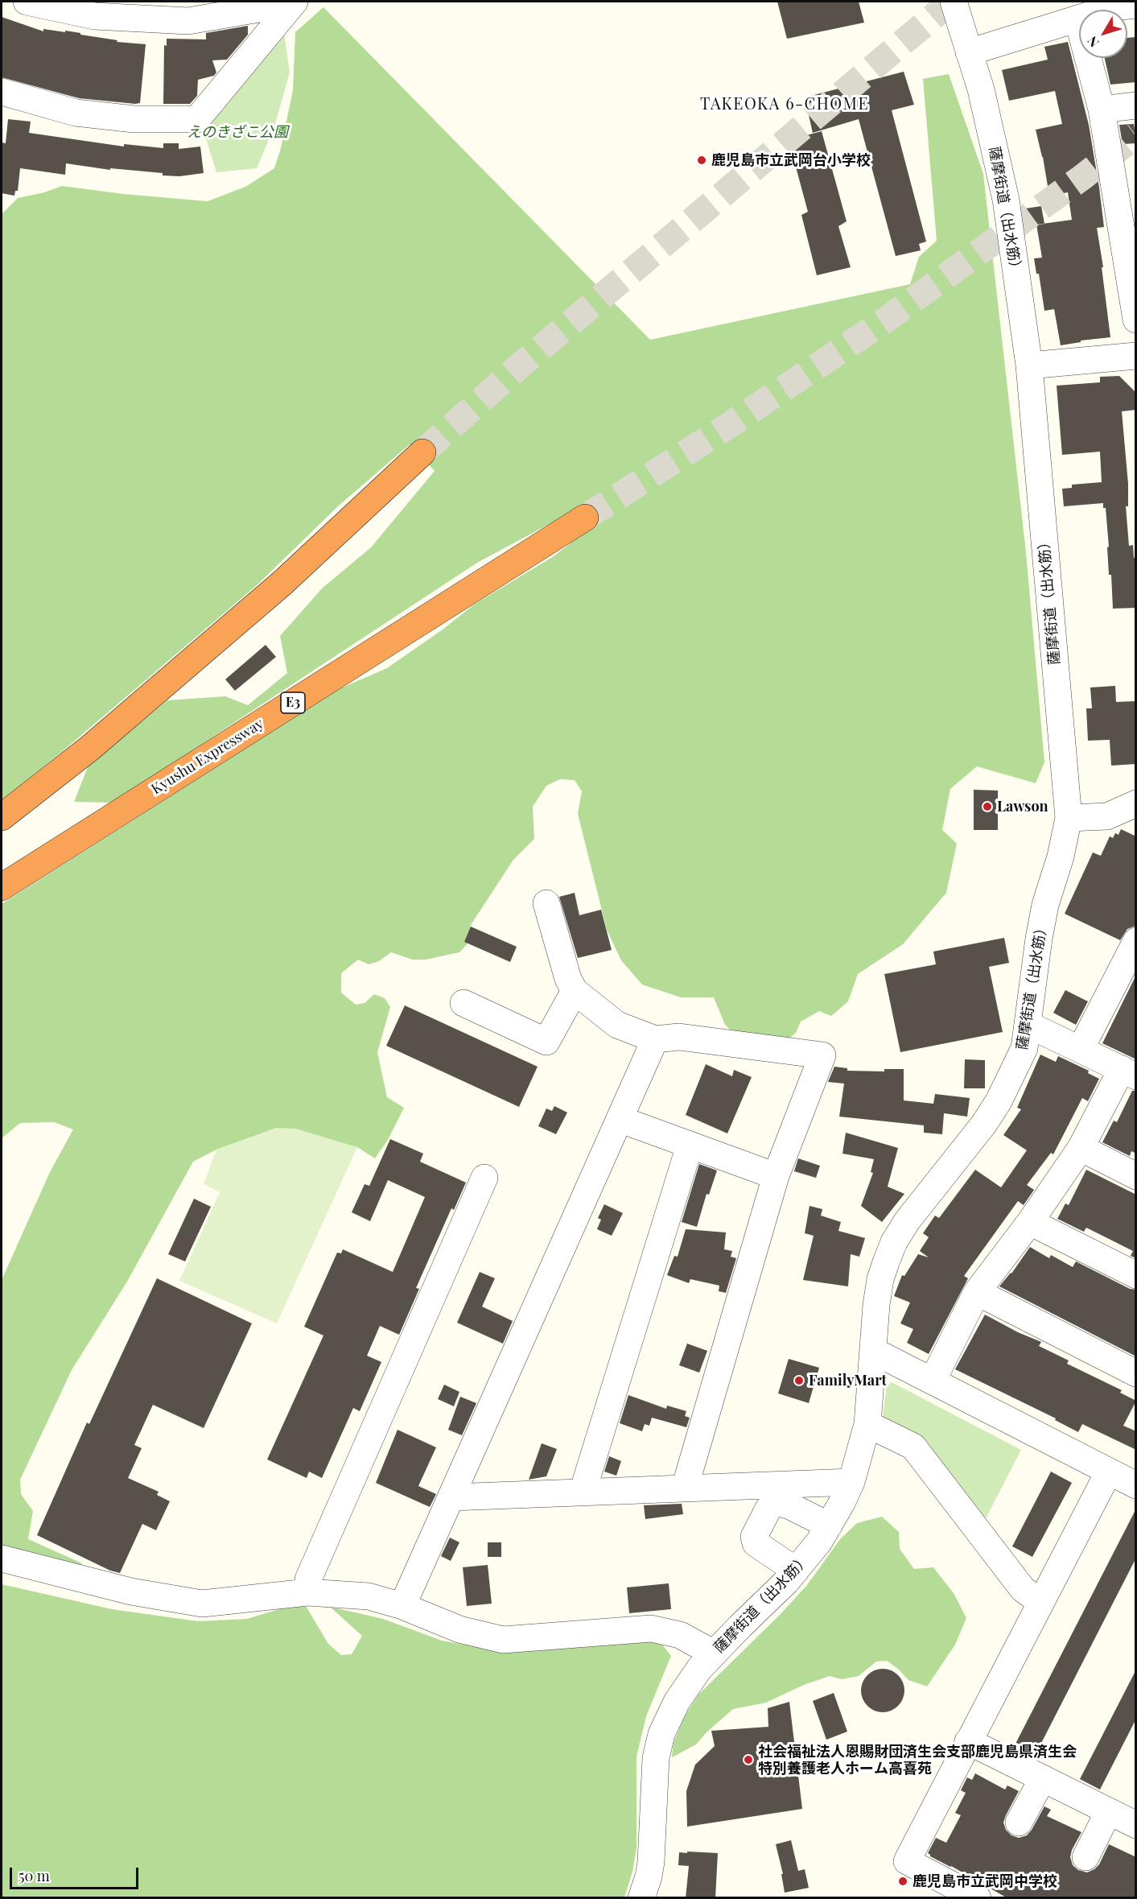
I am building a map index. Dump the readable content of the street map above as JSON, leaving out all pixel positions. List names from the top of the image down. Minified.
{"streets":{"highway":["E3","Kyushu Expressway"],"street":["薩摩街道（出水筋）"]},"districts":["TAKEOKA 6-CHOME"],"parks":["えのきざこ公園"],"places":["鹿児島市立武岡台小学校","Lawson","FamilyMart","社会福祉法人恩賜財団済生会支部鹿児島県済生会 特別養護老人ホーム高喜苑","鹿児島市立武岡中学校"],"scale_bar":"50 m","north":"bottom left"}
